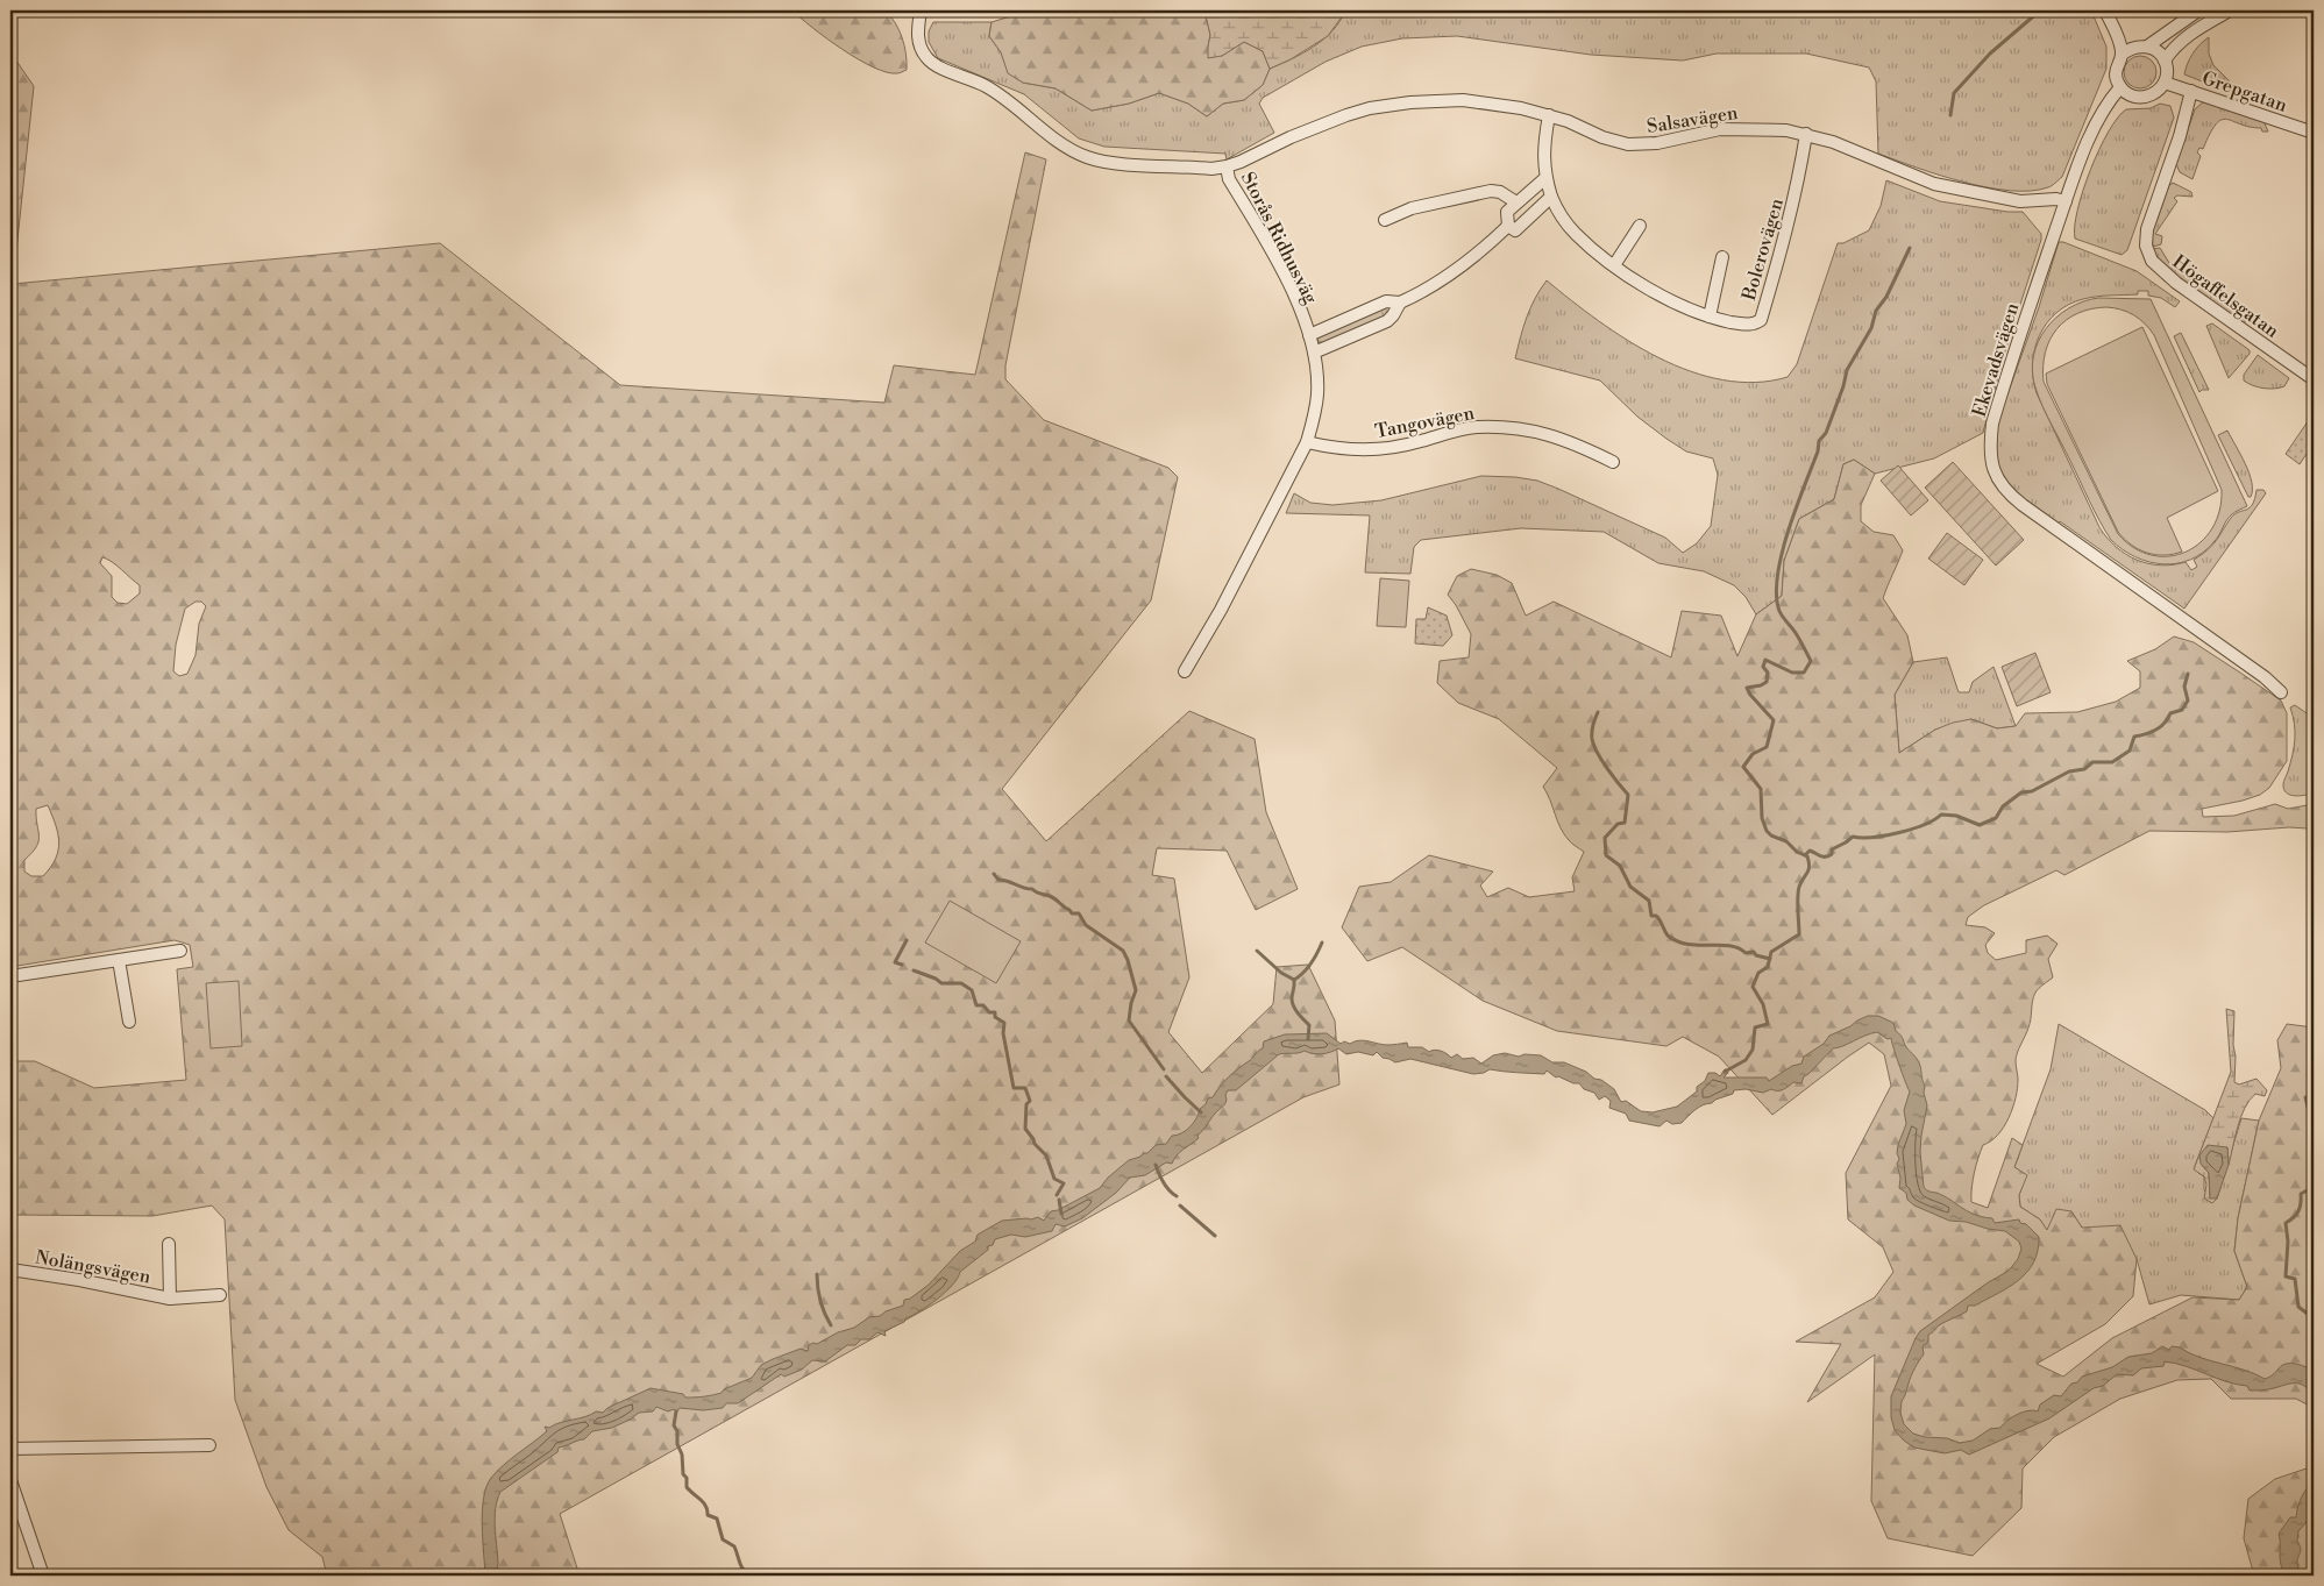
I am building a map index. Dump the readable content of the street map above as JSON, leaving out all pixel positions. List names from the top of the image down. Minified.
{"streets":{"street":["Grepgatan","Salsavägen","Storås Ridhusväg","Bolerovägen","Högaffelsgatan","Ekevadsvägen","Tangovägen","Nolängsvägen"]},"crossings":[["Grepgatan","Högaffelsgatan"],["Grepgatan","Ekevadsvägen"],["Salsavägen","Storås Ridhusväg"],["Salsavägen","Bolerovägen"],["Salsavägen","Ekevadsvägen"],["Storås Ridhusväg","Tangovägen"]]}
